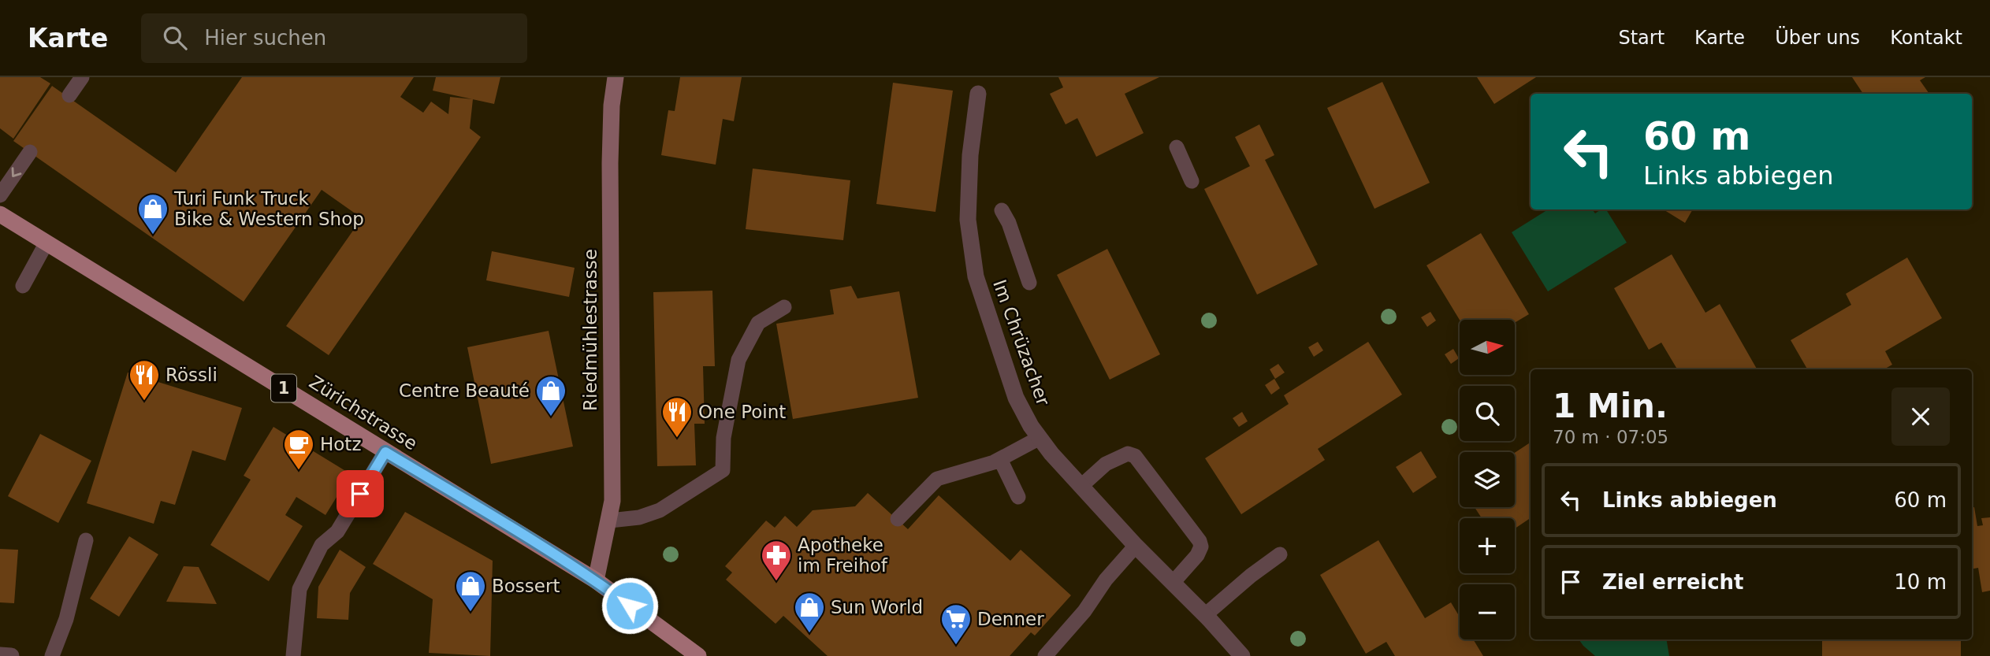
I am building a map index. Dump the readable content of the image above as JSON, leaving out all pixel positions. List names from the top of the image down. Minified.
{"streets":{"main road":["1","Zürichstrasse"],"street":["Riedmühlestrasse","Im Chrüzacher"]},"crossings":[["Riedmühlestrasse","Zürichstrasse"]],"places":{"shop":["Turi Funk Truck Bike & Western Shop","Centre Beauté","Bossert","Sun World"],"restaurant":["Rössli","One Point"],"cafe":["Hotz"],"pharmacy":["Apotheke im Freihof"],"supermarket":["Denner"]},"north":"right","page":{"header":"Karte","search":"Hier suchen","nav":["Start","Karte","Über uns","Kontakt"],"turn":["60 m","Links abbiegen"],"map_buttons":["+","−"],"heading":["1 Min.","70 m · 07:05"],"list":[{"name":"Links abbiegen","value":"60 m"},{"name":"Ziel erreicht","value":"10 m"}]}}
